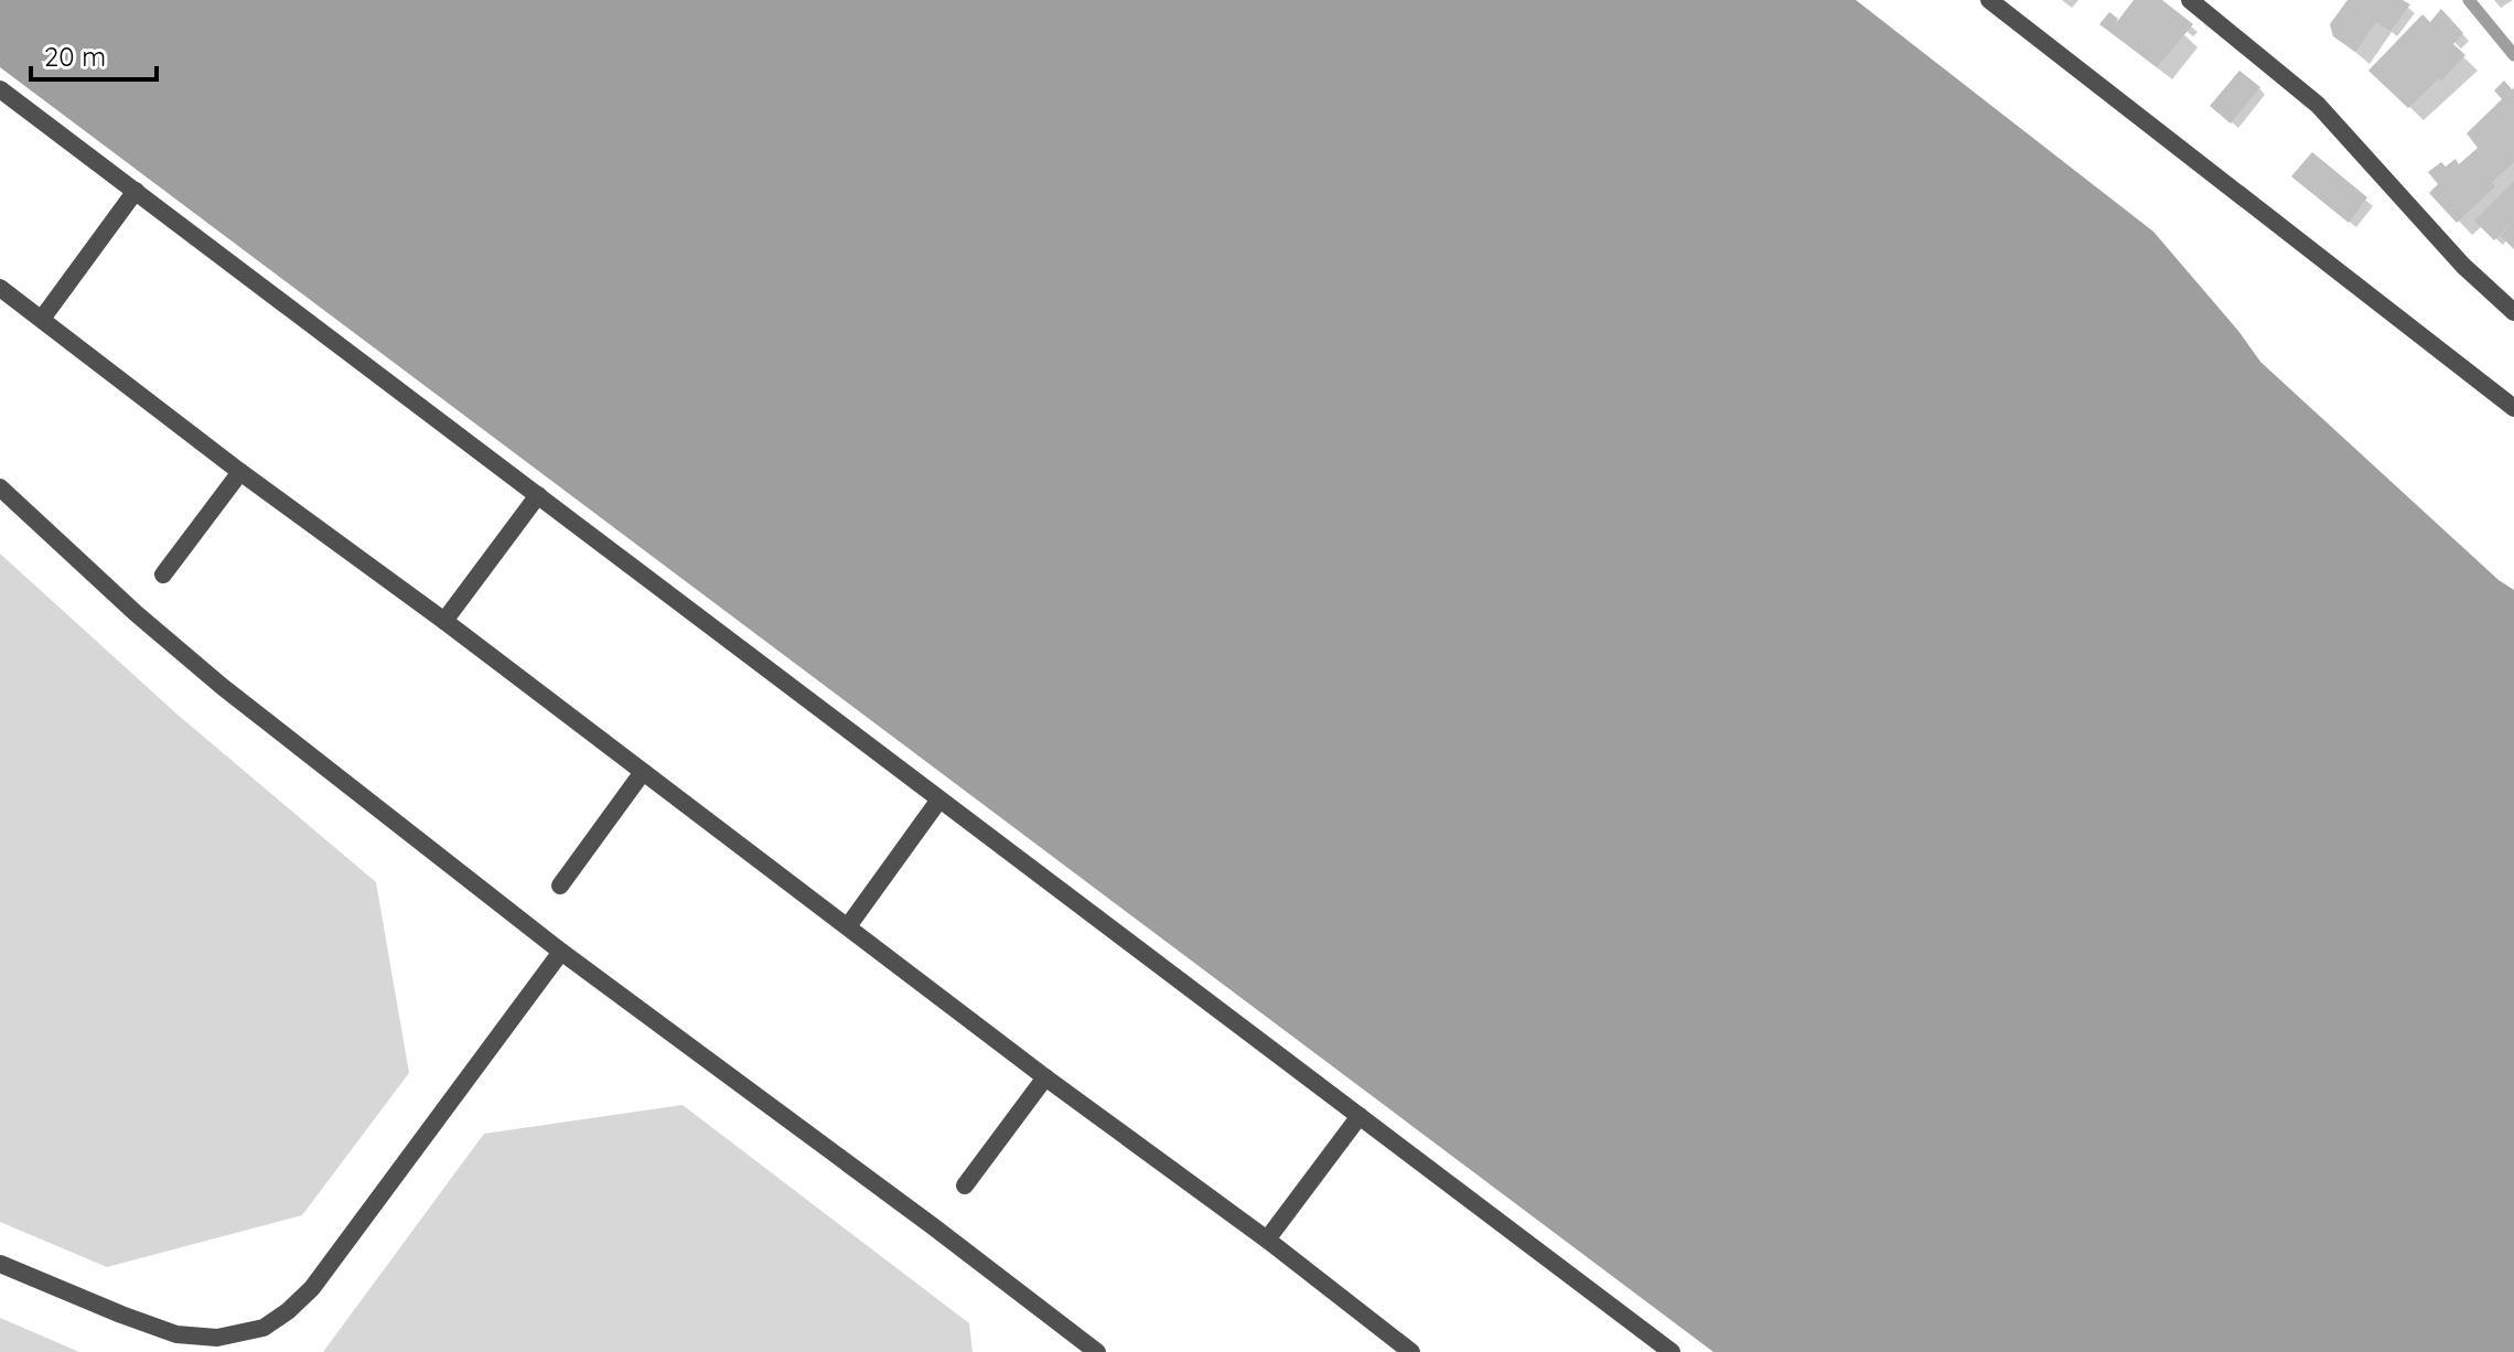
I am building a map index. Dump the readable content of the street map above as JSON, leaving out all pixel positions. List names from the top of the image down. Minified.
{"scale_bar":"20 m"}
